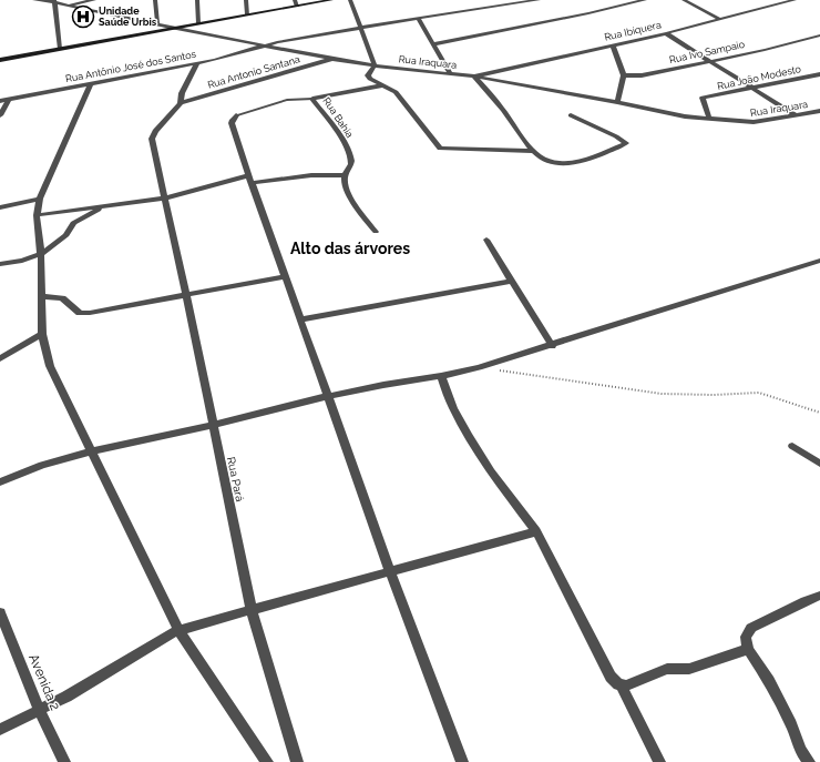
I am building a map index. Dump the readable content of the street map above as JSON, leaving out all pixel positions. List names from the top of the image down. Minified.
{"streets":{"street":["Rua Ibiquera","Rua Ivo Sampaio","Rua Iraquara","Rua Antônio José dos Santos","Rua Antonio Santana","Rua João Modesto","Rua Bahia","Rua Pará","Avenida 2"]},"crossings":[["Rua Ibiquera","Rua Iraquara"],["Rua Iraquara","Rua Antônio José dos Santos"],["Rua Iraquara","Rua Antonio Santana"],["Rua Iraquara","Rua João Modesto"],["Rua Antonio Santana","Rua Pará"]],"districts":["Alto das árvores"],"places":{"hospital":["Unidade Saúde Urbis"]}}
